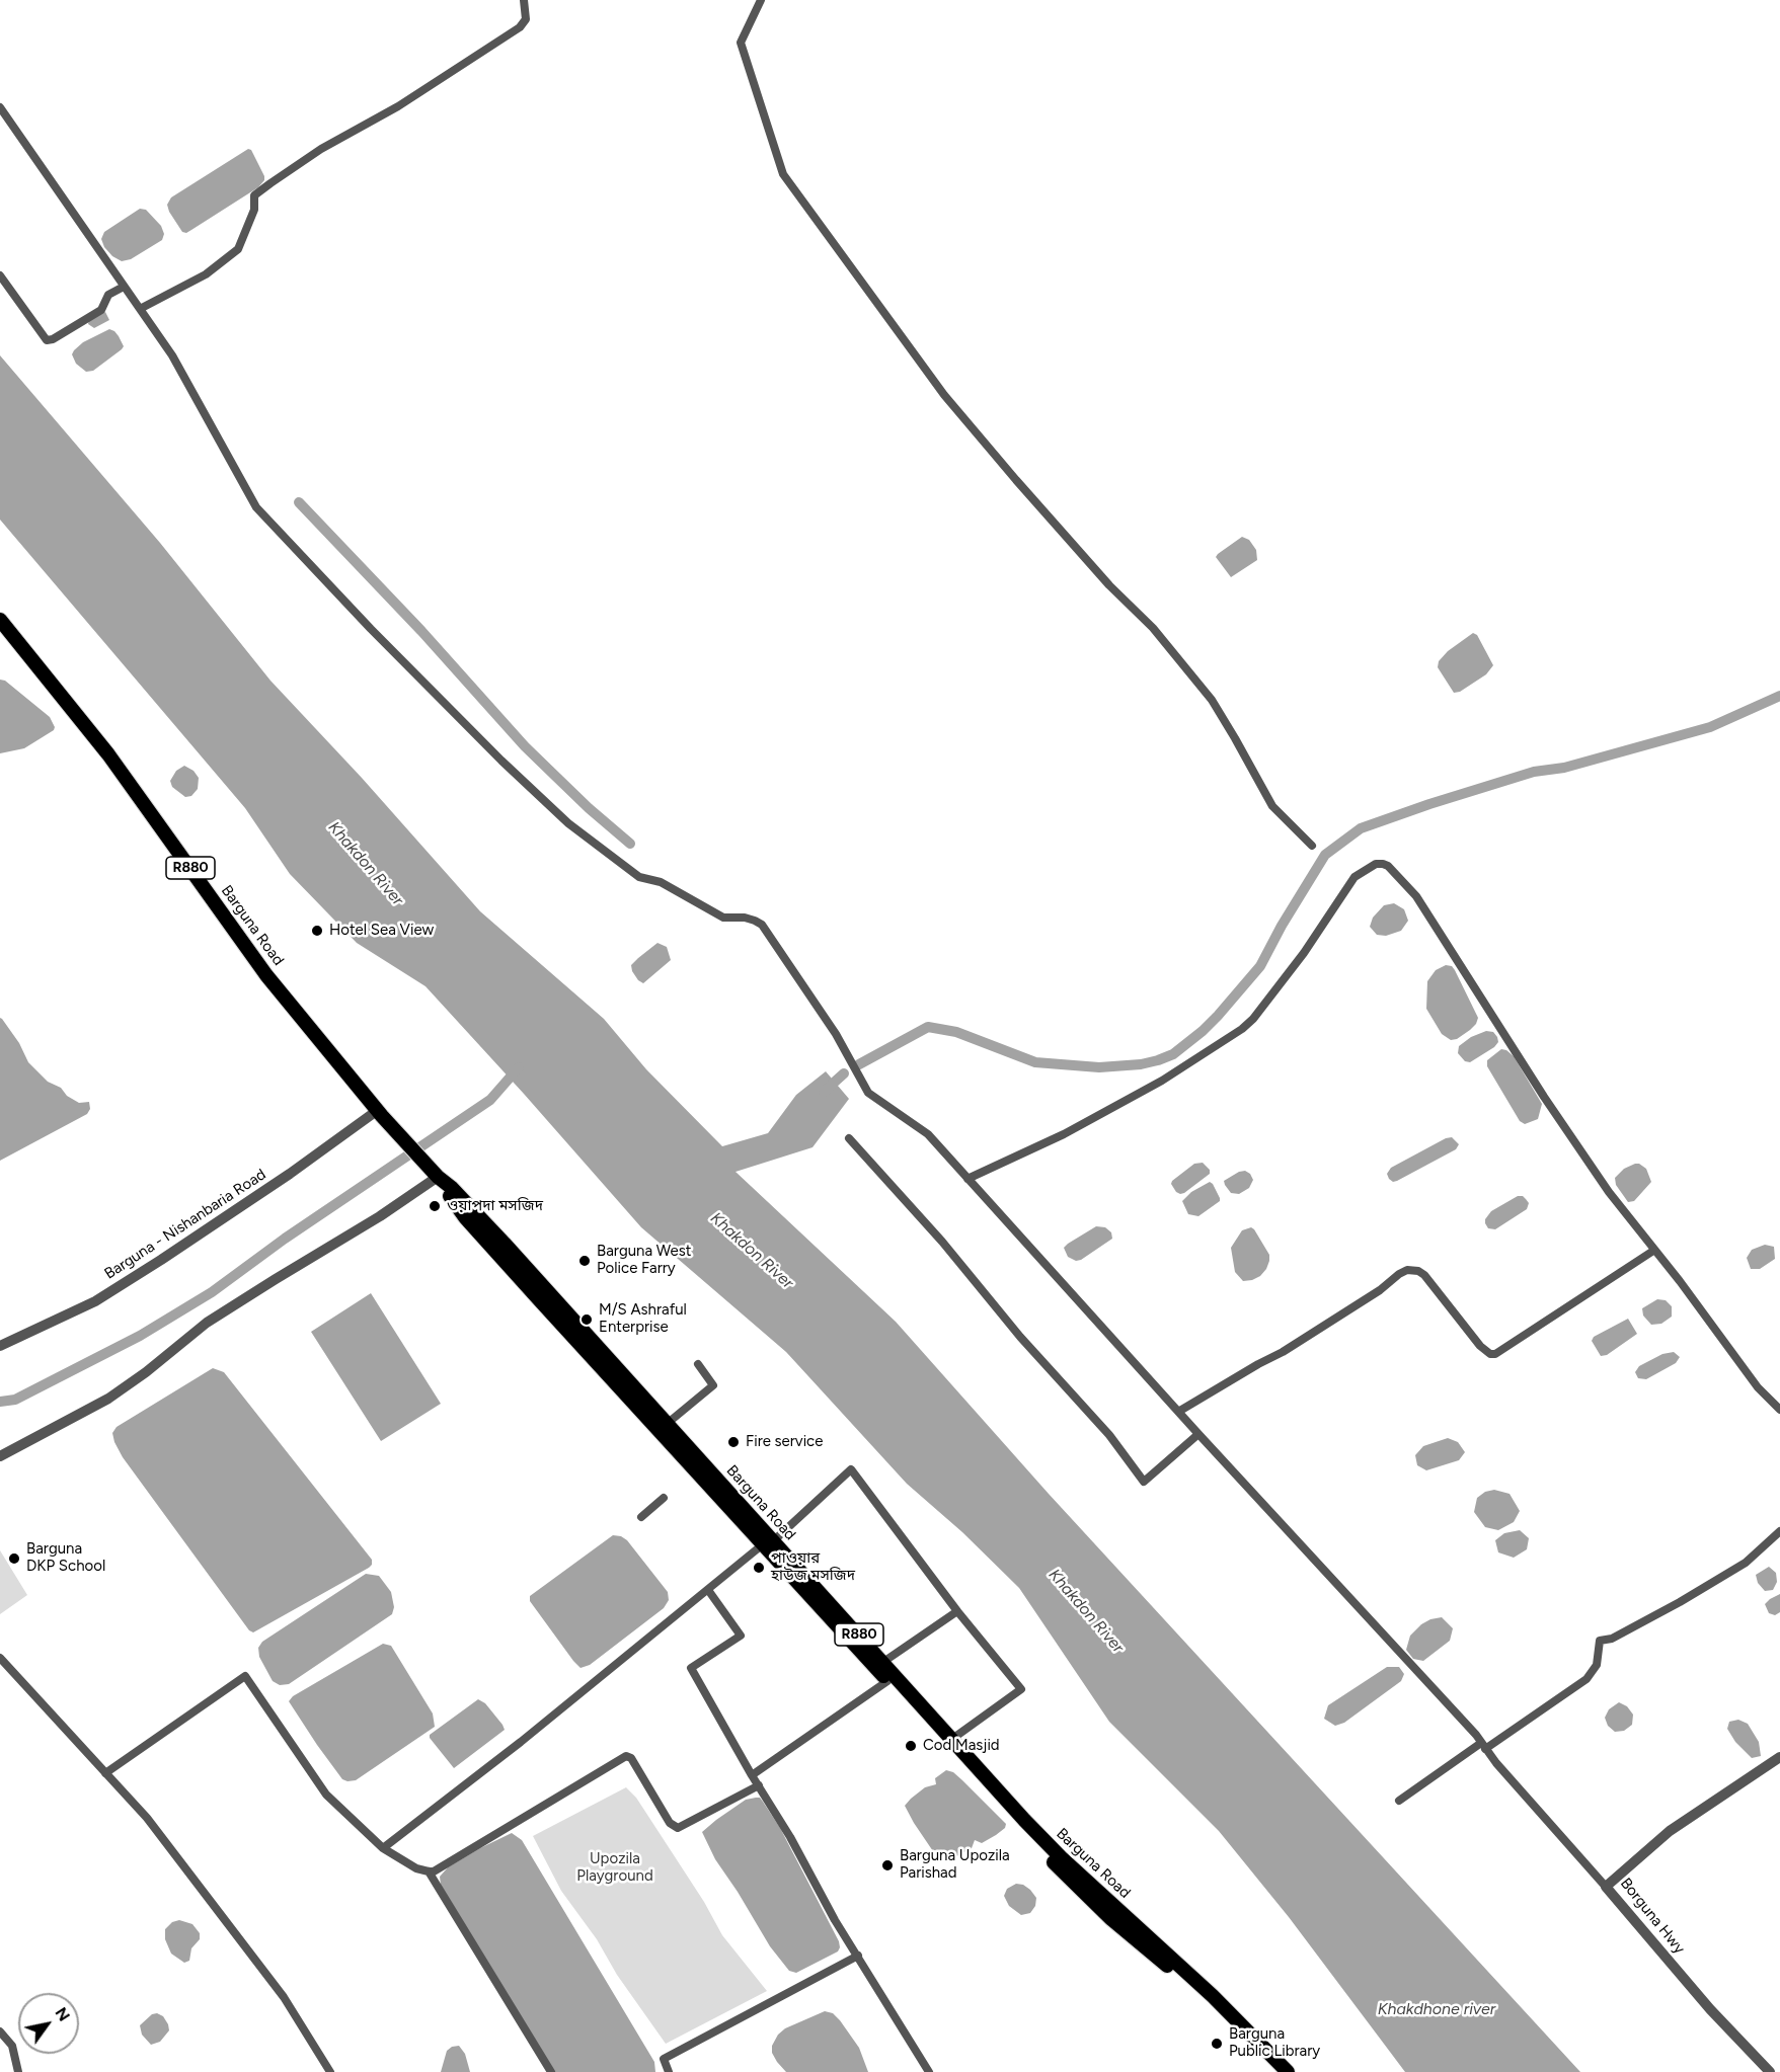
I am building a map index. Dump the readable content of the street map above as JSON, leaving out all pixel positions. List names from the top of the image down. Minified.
{"streets":{"main road":["R880","Barguna Road"],"street":["Barguna - Nishanbaria Road","Borguna Hwy"]},"crossings":[["Barguna Road","Barguna - Nishanbaria Road"]],"water":["Khakdon River","Khakdhone river"],"parks":["Upozila Playground"],"places":["Hotel Sea View","ওয়াপদা মসজিদ","Barguna West Police Farry","M/S Ashraful Enterprise","Fire service","Barguna DKP School","পাওয়ার হাউজ মসজিদ","Cod Masjid","Barguna Upozila Parishad","Barguna Public Library"],"north":"top right"}
